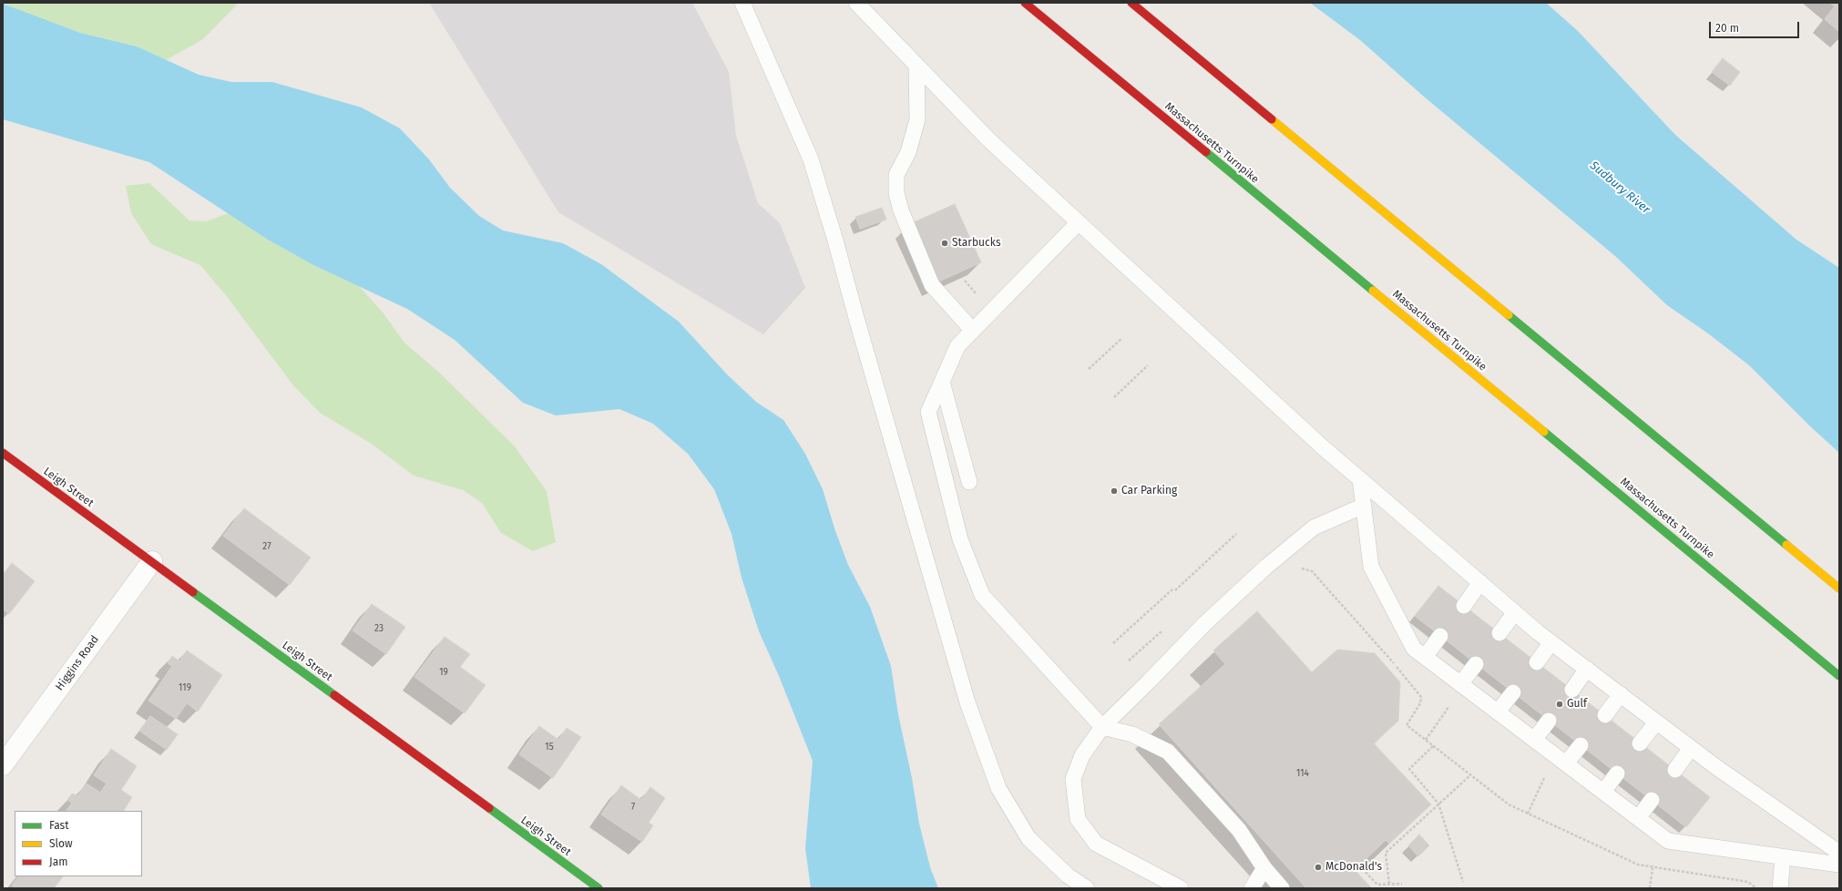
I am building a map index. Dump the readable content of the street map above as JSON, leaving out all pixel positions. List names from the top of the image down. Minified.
{"streets":{"main road":["Massachusetts Turnpike","Leigh Street"],"street":["Higgins Road"]},"crossings":[["Leigh Street","Higgins Road"]],"water":["Sudbury River"],"places":["Starbucks","Car Parking","Gulf","McDonald's"],"house_numbers":["27","23","19","119","15","114","7"],"legend":["Fast","Slow","Jam"],"scale_bar":"20 m"}
